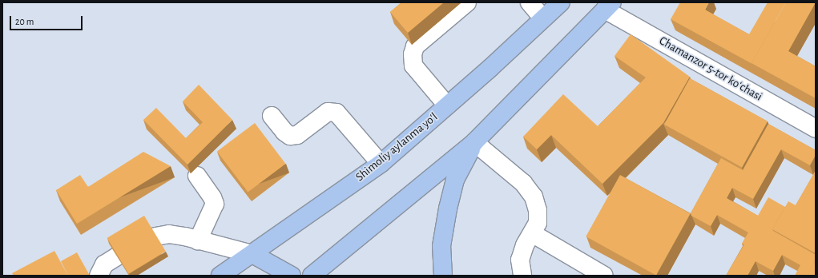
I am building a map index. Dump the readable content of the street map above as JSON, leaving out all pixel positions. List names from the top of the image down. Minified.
{"streets":{"main road":["Shimoliy aylanma yoʻl"],"street":["Chamanzor 5-tor koʻchasi"]},"scale_bar":"20 m"}
